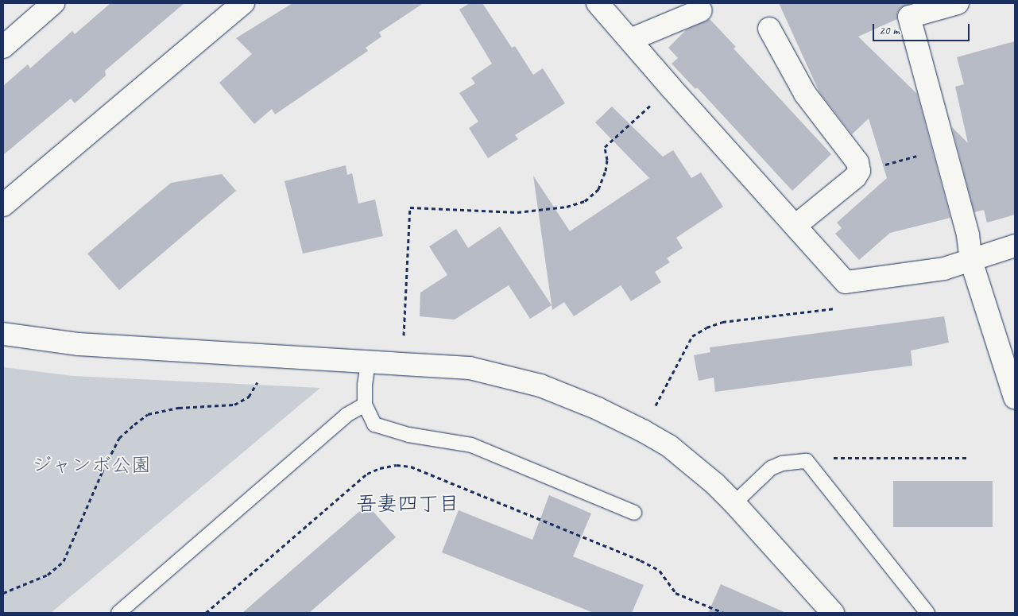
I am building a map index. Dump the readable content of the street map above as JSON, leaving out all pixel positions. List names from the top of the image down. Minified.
{"districts":["吾妻四丁目"],"parks":["ジャンボ公園"],"scale_bar":"20 m"}
